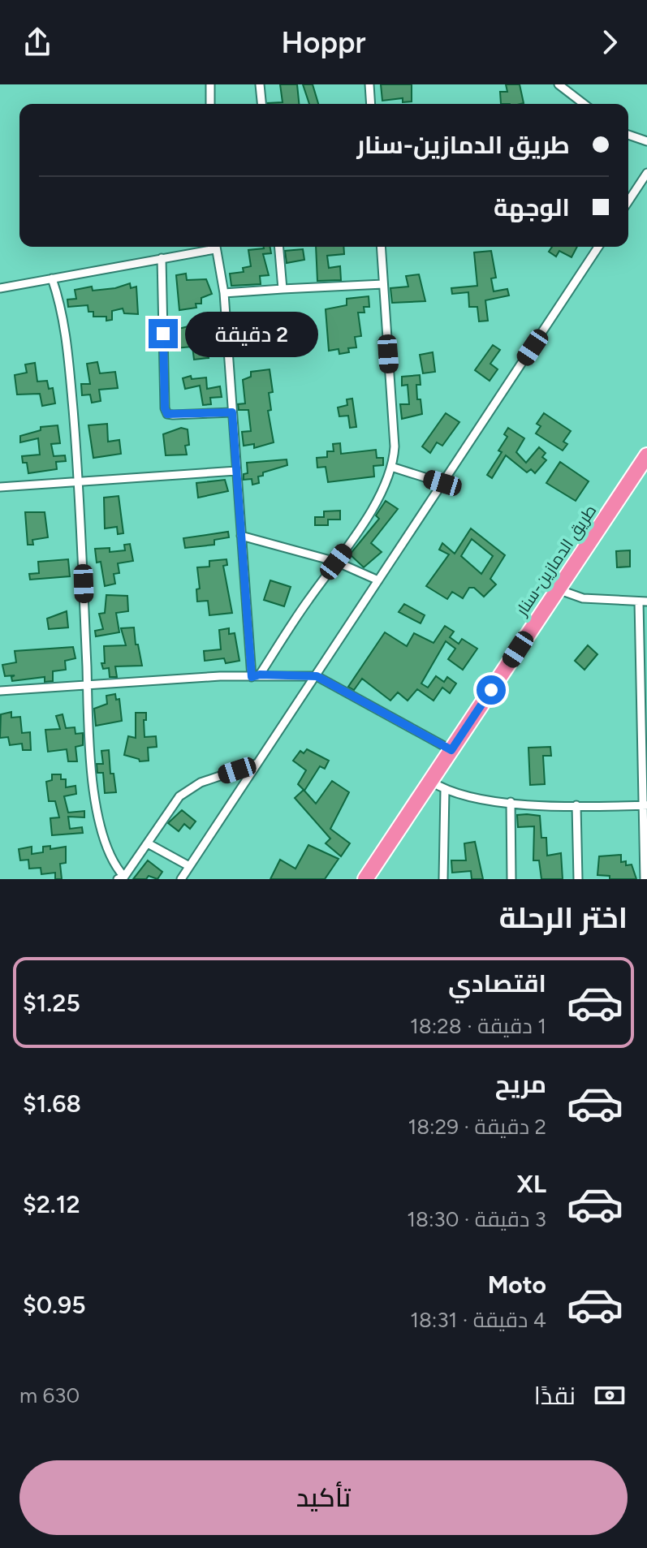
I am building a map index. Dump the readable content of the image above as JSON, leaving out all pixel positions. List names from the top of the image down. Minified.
{"streets":{"highway":["طريق الدمازين-سنار"]},"page":{"header":"Hoppr","banner":["طريق الدمازين-سنار","الوجهة"],"bubble":"2 دقيقة","heading":"اختر الرحلة","list":[{"name":"اقتصادي","note":"1 دقيقة · 18:28","value":"$1.25"},{"name":"مريح","note":"2 دقيقة · 18:29","value":"$1.68"},{"name":"XL","note":"3 دقيقة · 18:30","value":"$2.12"},{"name":"Moto","note":"4 دقيقة · 18:31","value":"$0.95"}],"pay":["نقدًا","630 m"],"buttons":"تأكيد"}}
